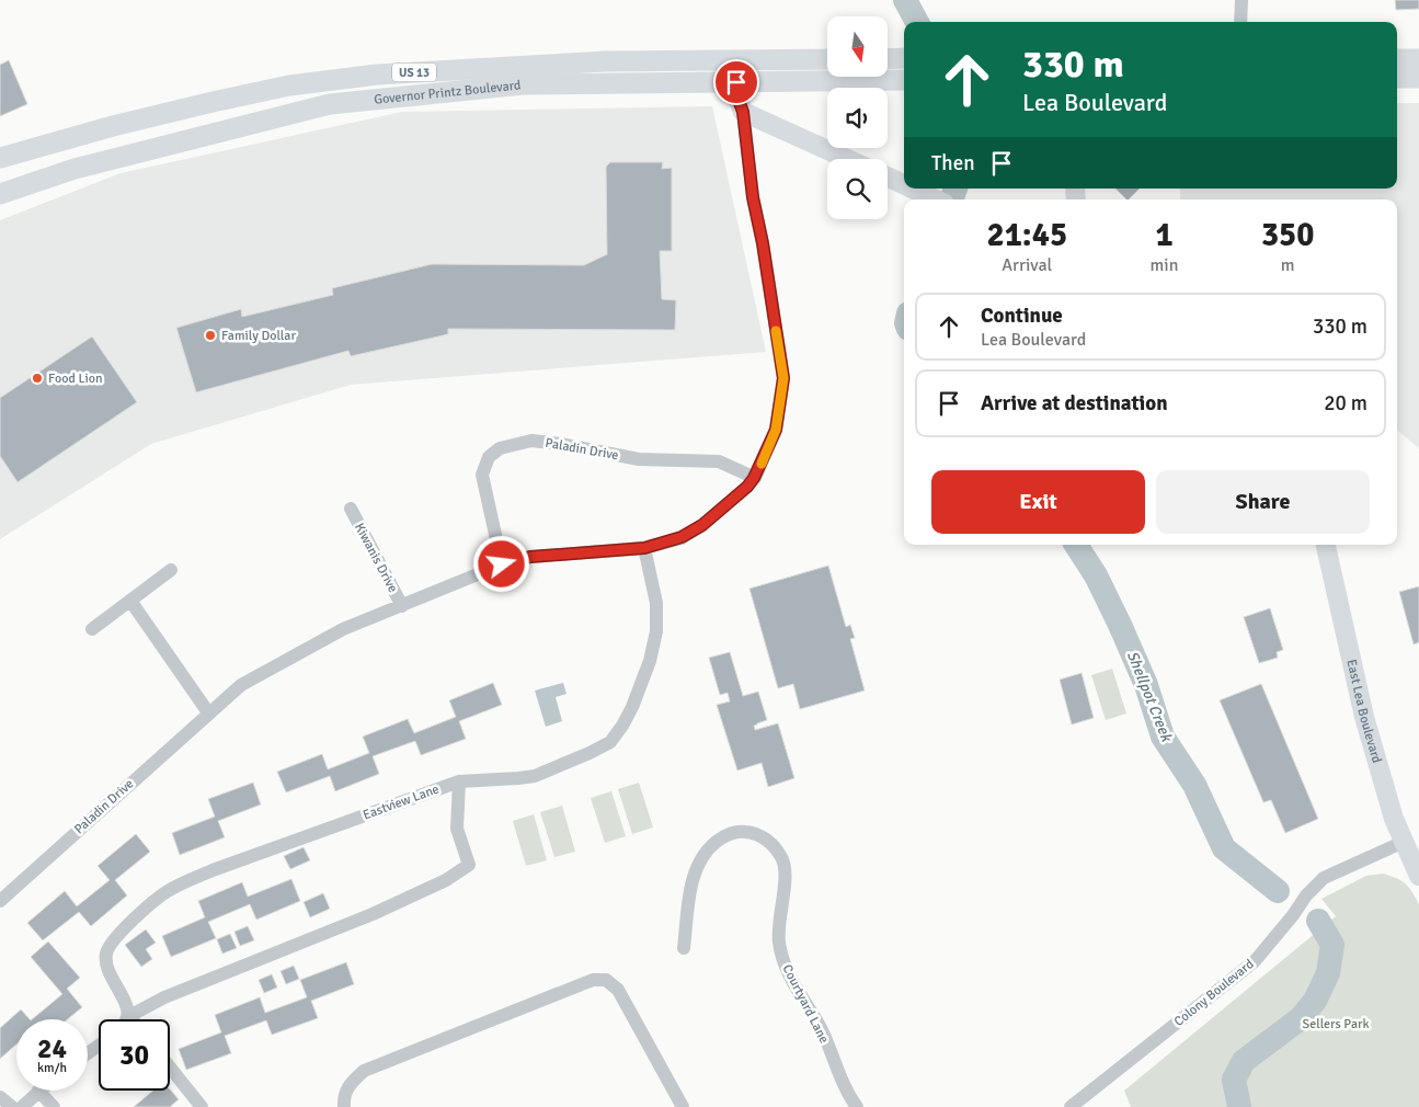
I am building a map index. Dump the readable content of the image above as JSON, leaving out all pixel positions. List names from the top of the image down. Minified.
{"streets":{"main road":["US 13","Governor Printz Boulevard"],"street":["Paladin Drive","Kiwanis Drive","East Lea Boulevard","Eastview Lane","Colony Boulevard","Courtyard Lane"]},"crossings":[["Paladin Drive","Kiwanis Drive"],["Paladin Drive","Eastview Lane"],["East Lea Boulevard","Colony Boulevard"]],"water":["Shellpot Creek"],"parks":["Sellers Park"],"places":["Family Dollar","Food Lion"],"north":"bottom","page":{"turn":["330 m","Lea Boulevard"],"then":"Then","eta":["21:45","Arrival","1","min","350","m"],"list":[{"name":"Continue","note":"Lea Boulevard","value":"330 m"},{"name":"Arrive at destination","value":"20 m"}],"buttons":["Exit","Share"],"speed":"24 km/h","limit":"30"}}
